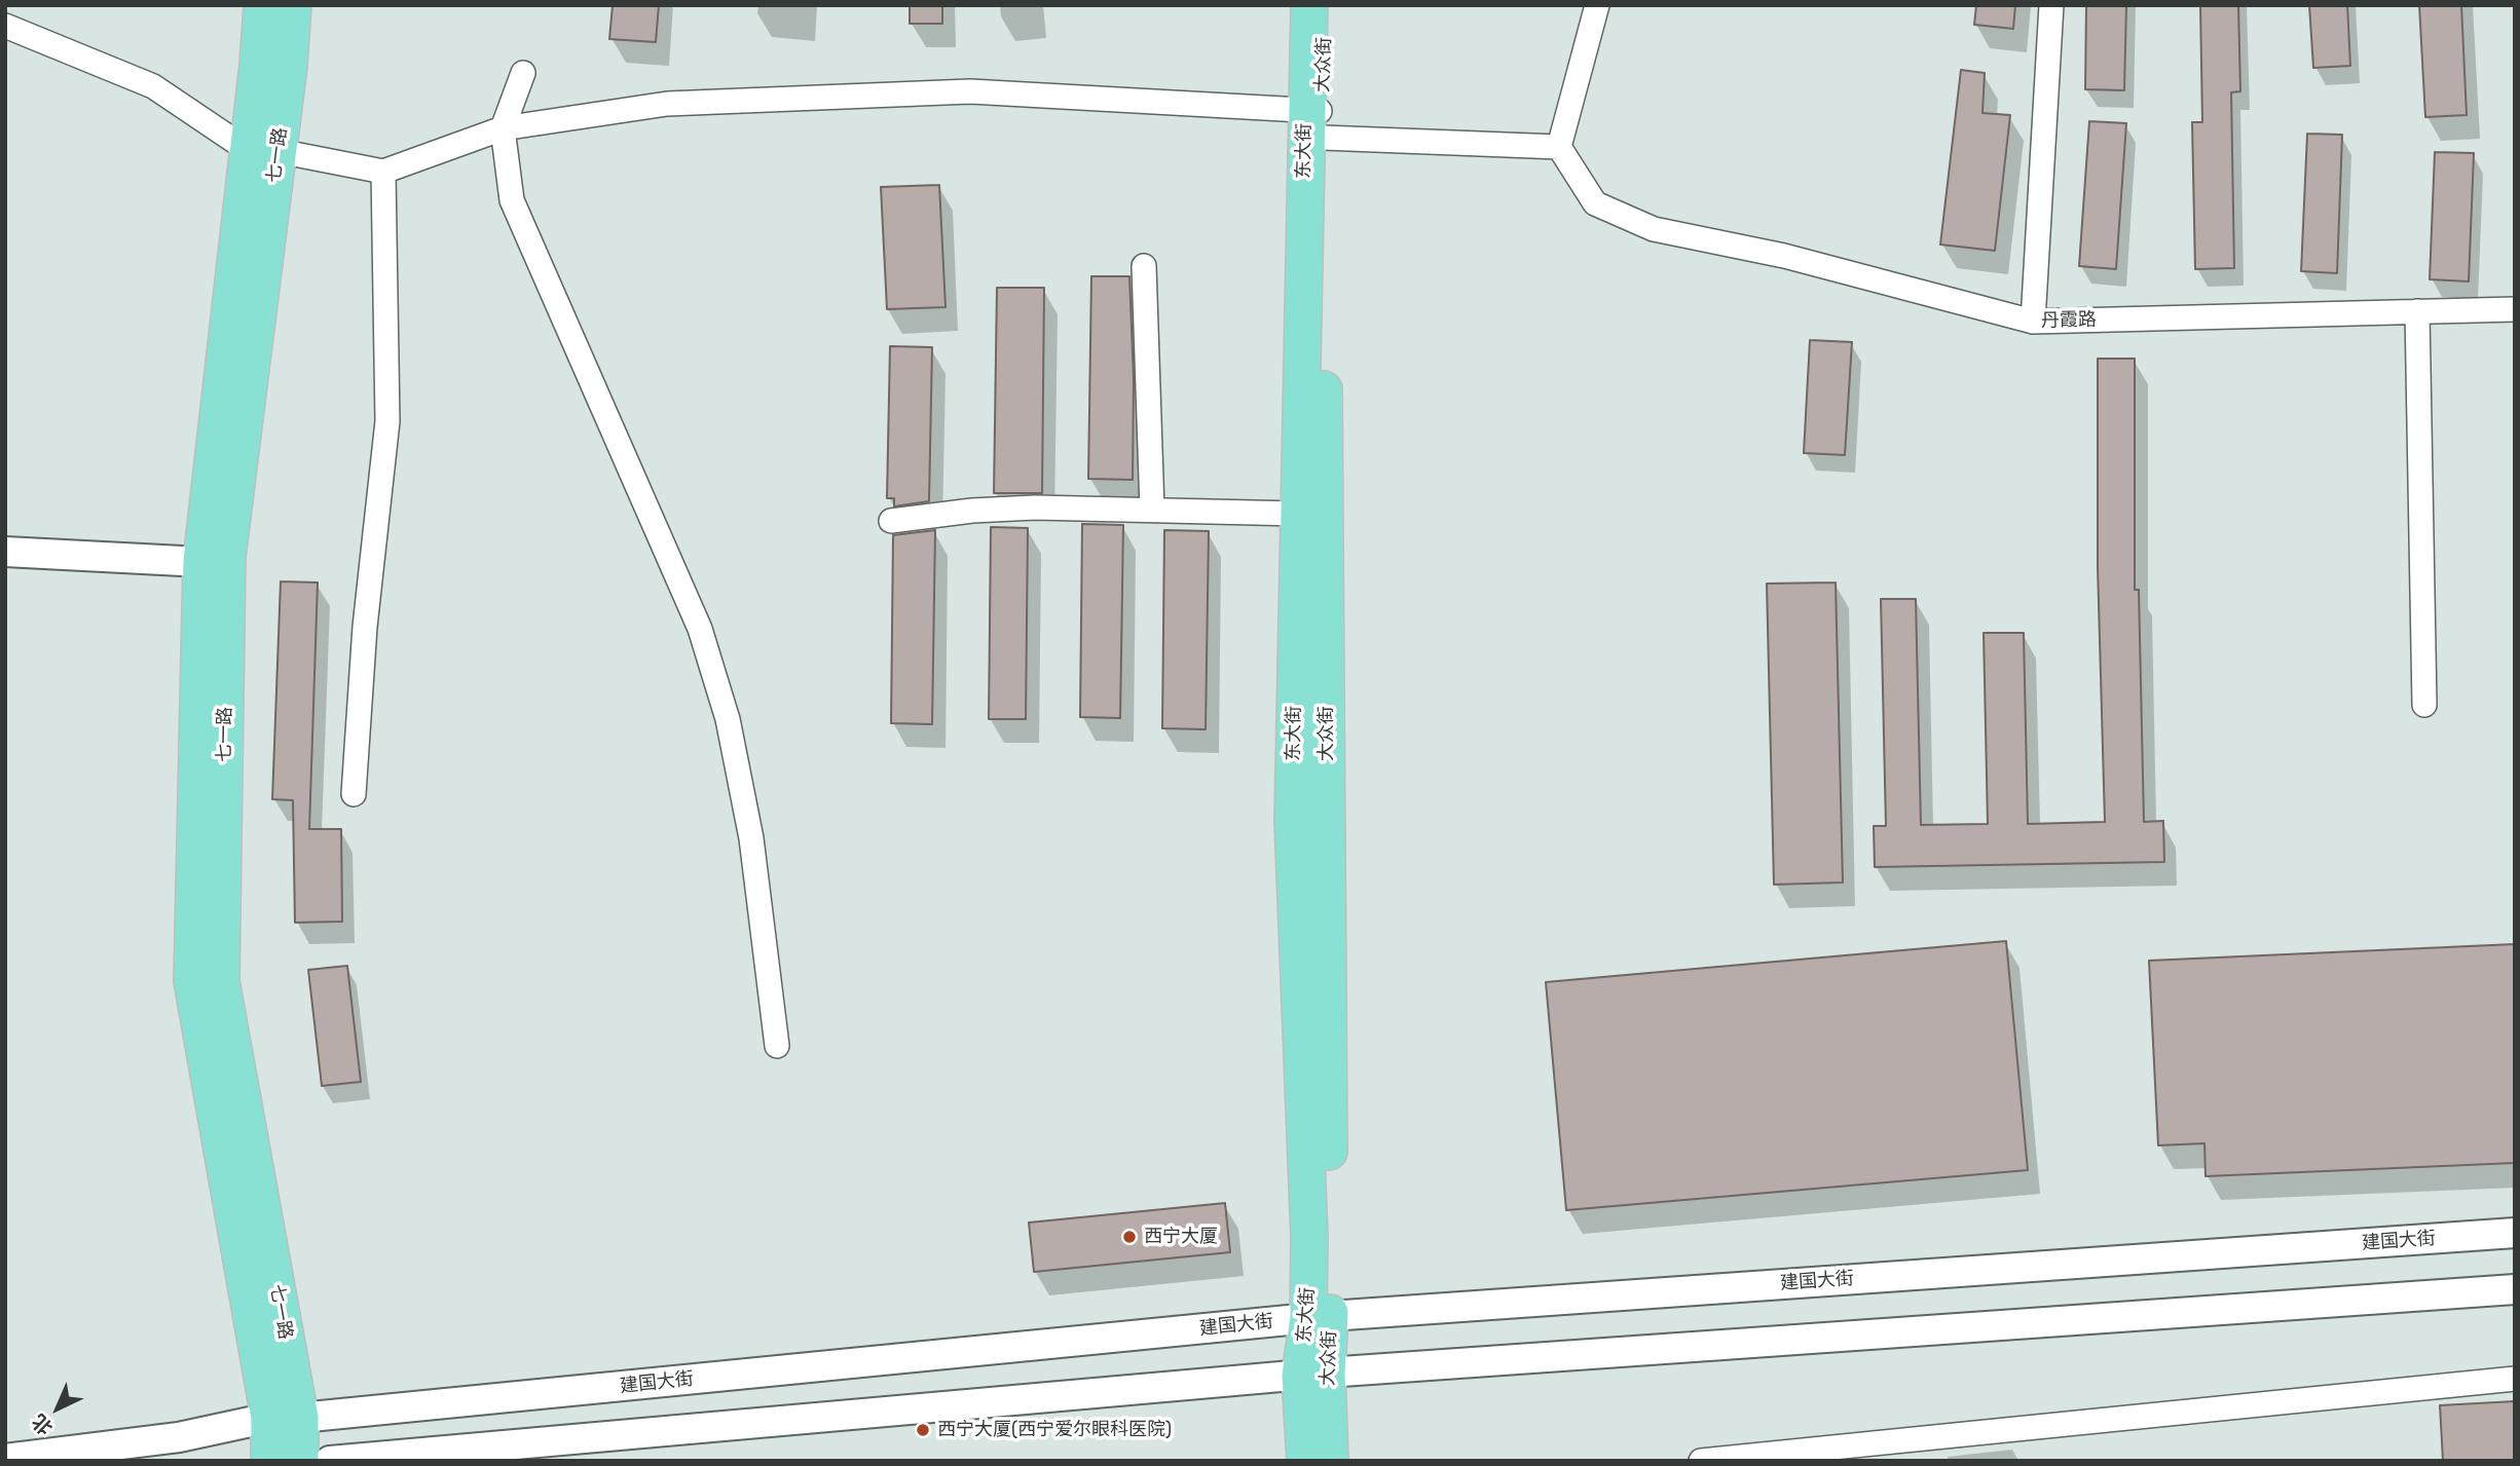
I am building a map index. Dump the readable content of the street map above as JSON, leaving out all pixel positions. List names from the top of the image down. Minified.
{"streets":{"main road":["大众街","东大街","七一路"],"street":["丹霞路","建国大街"]},"crossings":[["大众街","东大街"],["大众街","建国大街"],["东大街","建国大街"],["七一路","建国大街"]],"places":["西宁大厦","西宁大厦(西宁爱尔眼科医院)"],"north":"bottom left"}
